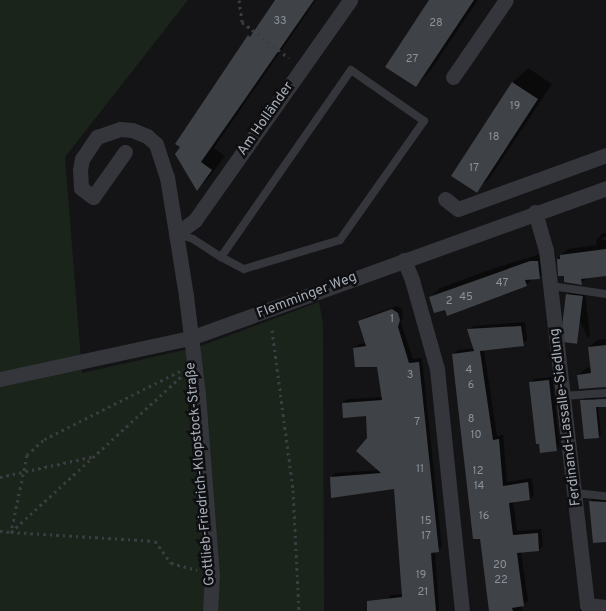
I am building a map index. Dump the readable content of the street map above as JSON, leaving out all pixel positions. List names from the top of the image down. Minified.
{"streets":{"street":["Am Holländer","Flemminger Weg","Ferdinand-Lassalle-Siedlung","Gottlieb-Friedrich-Klopstock-Straße"]},"crossings":[["Flemminger Weg","Ferdinand-Lassalle-Siedlung"],["Flemminger Weg","Gottlieb-Friedrich-Klopstock-Straße"]],"house_numbers":["33","28","27","19","18","17","47","45","2","1","4","3","6","8","7","10","11","12","14","16","15","17","20","19","22","21"]}
